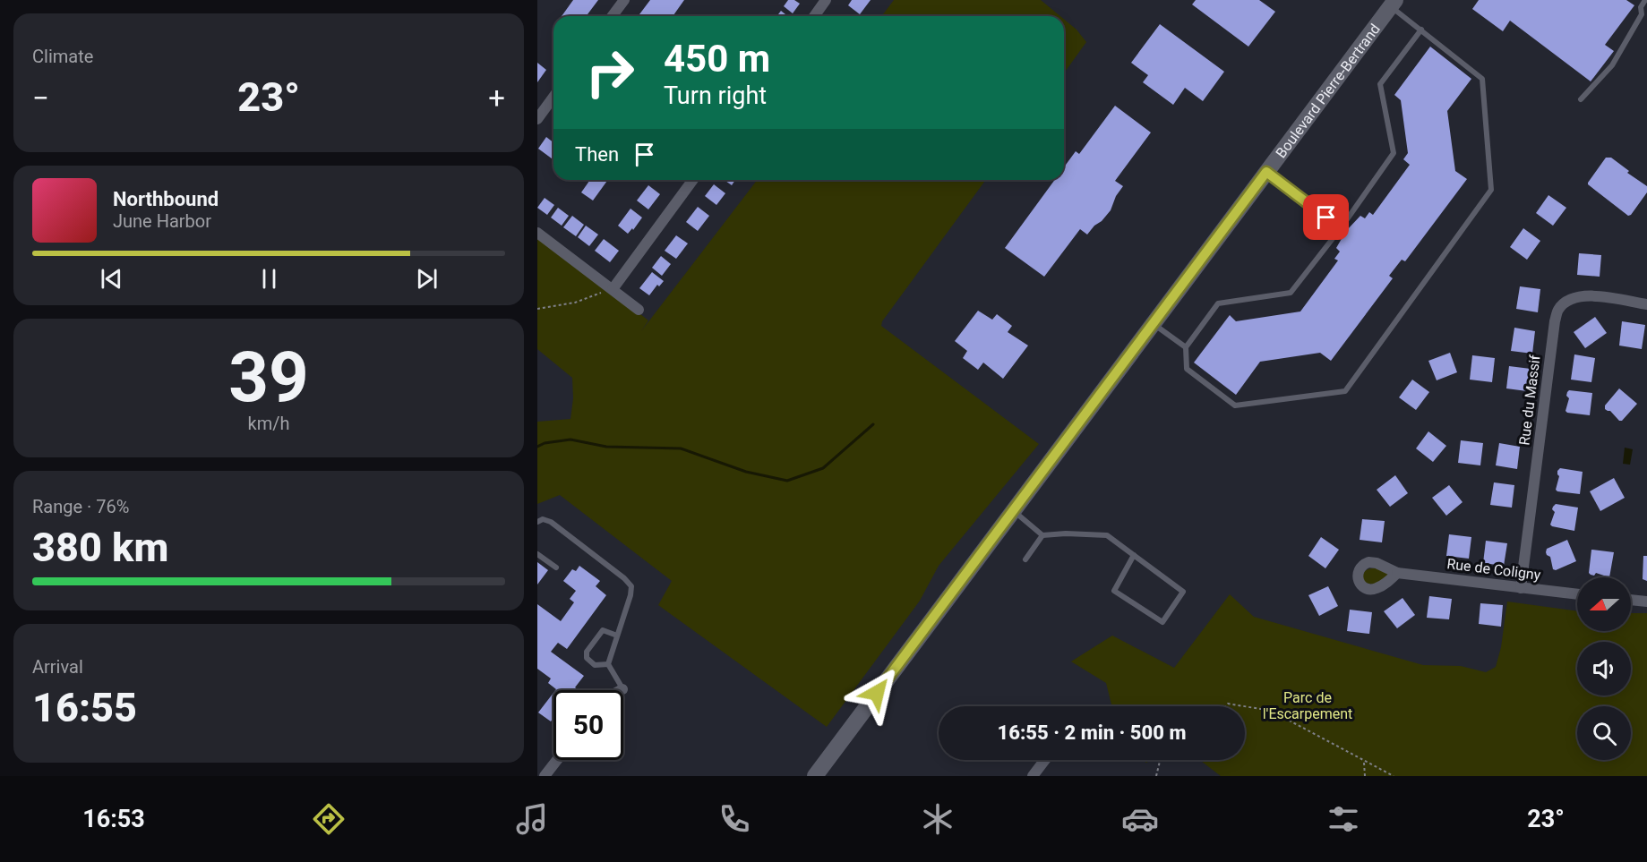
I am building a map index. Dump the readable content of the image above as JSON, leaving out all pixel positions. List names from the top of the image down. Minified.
{"streets":{"main road":["Boulevard Pierre-Bertrand"],"street":["Rue du Massif","Rue de Coligny"]},"crossings":[["Rue du Massif","Rue de Coligny"]],"parks":["Parc de l'Escarpement"],"north":"left","page":{"tile":["Climate",["39","km/h"],["Range · 76%","380 km"],["Arrival","16:55"]],"turn":["450 m","Turn right"],"heat":["−","23°","+"],"then":"Then","song":["Northbound","June Harbor"],"limit":"50","trip":"16:55 · 2 min · 500 m","tabs":["16:53","23°"]}}
